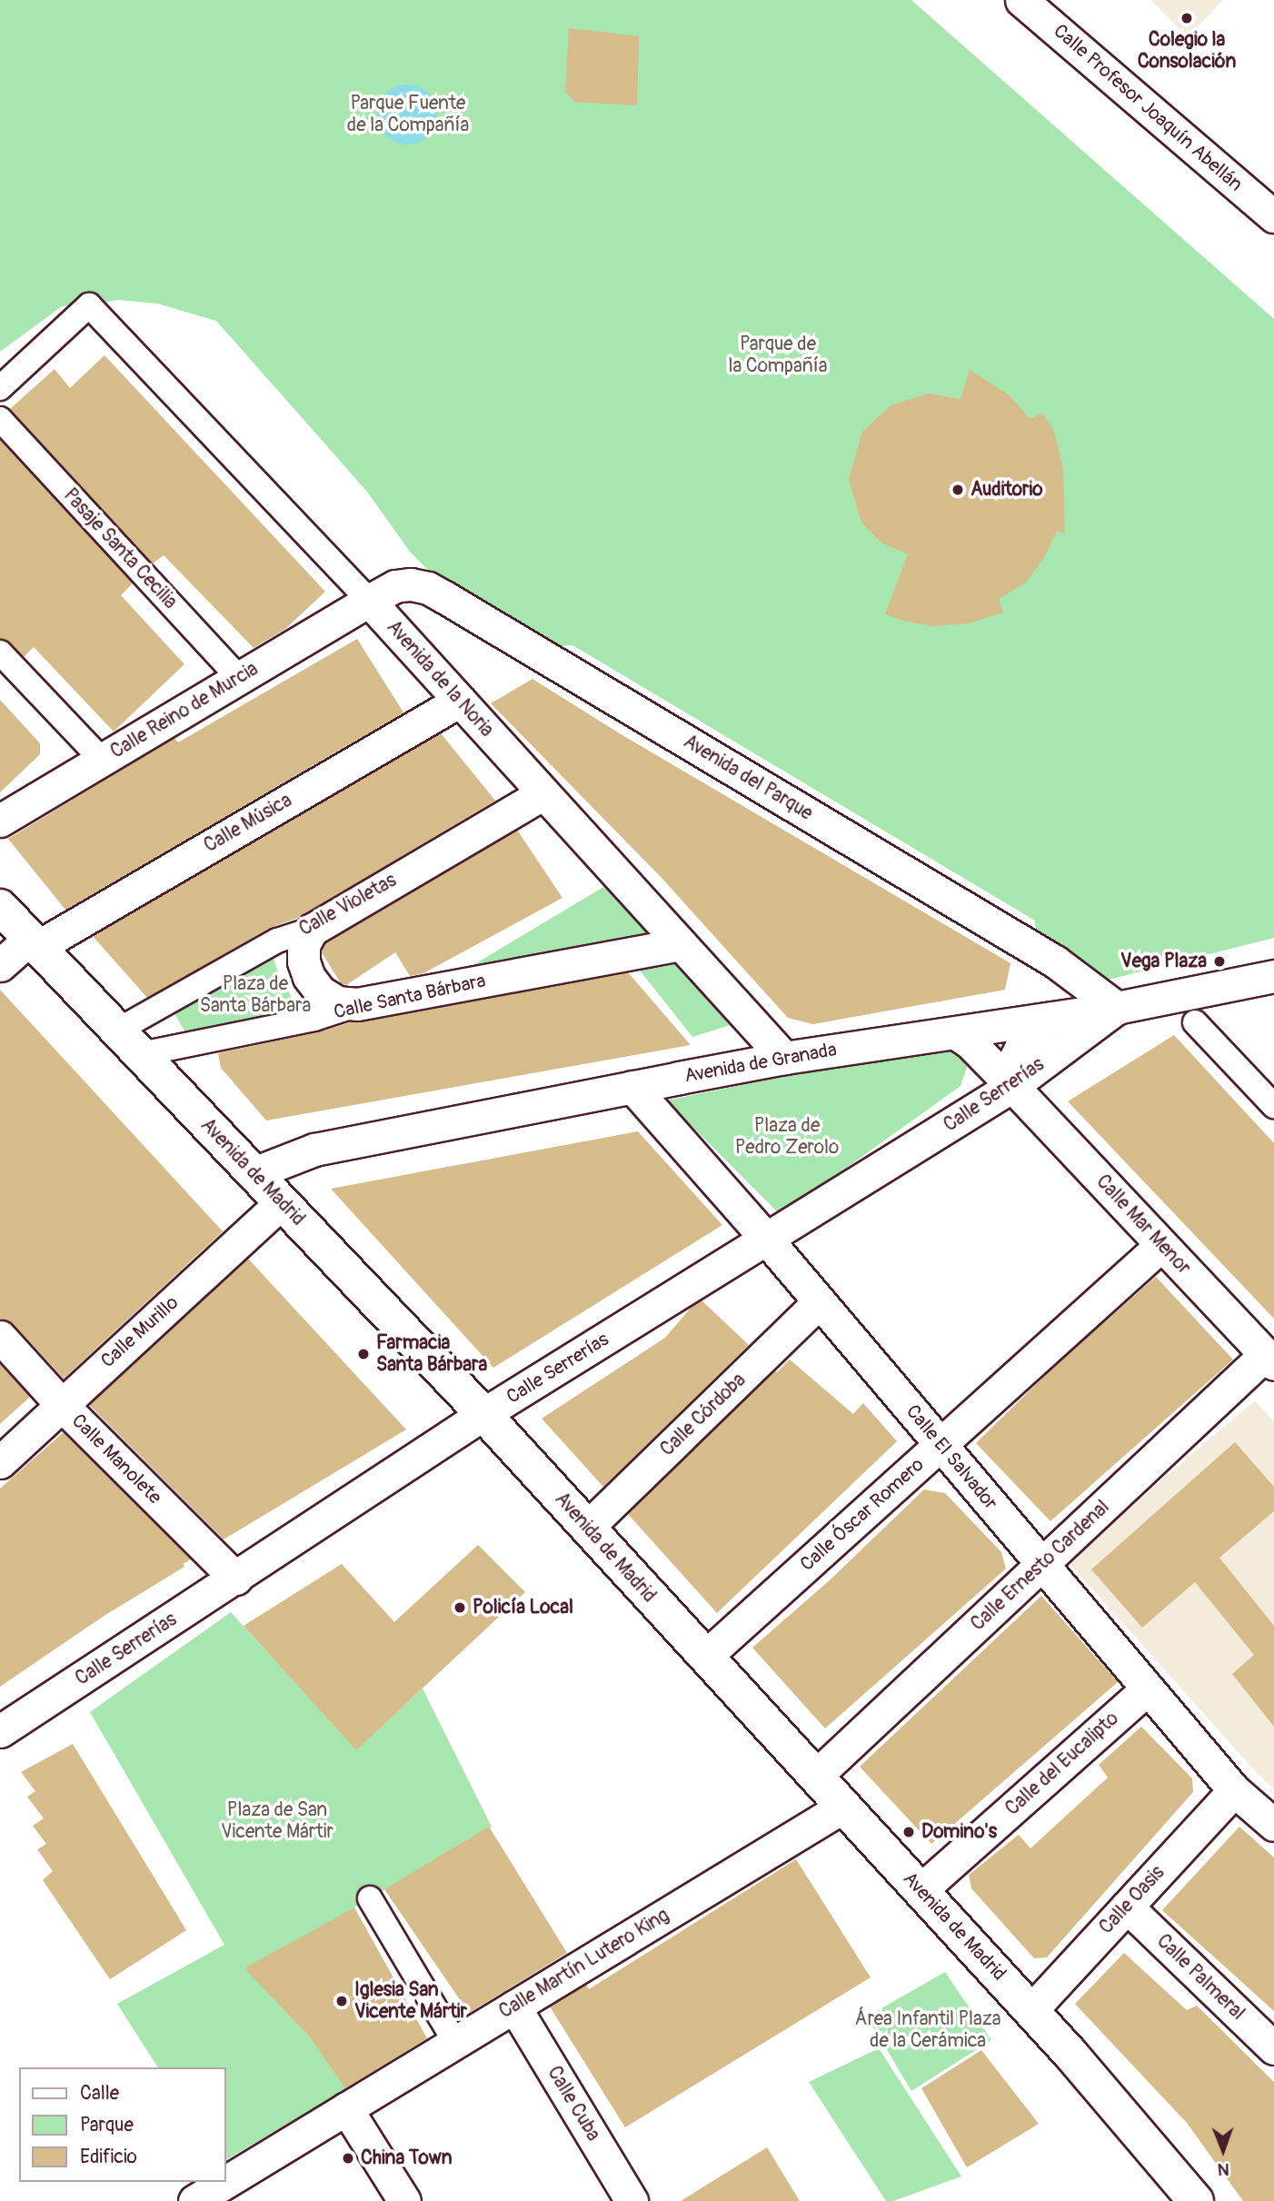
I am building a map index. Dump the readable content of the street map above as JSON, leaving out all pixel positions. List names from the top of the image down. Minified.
{"streets":{"main road":["Avenida de Madrid"],"street":["Calle Profesor Joaquín Abellán","Pasaje Santa Cecilia","Avenida de la Noria","Calle Reino de Murcia","Avenida del Parque","Calle Música","Calle Violetas","Calle Santa Bárbara","Avenida de Granada","Calle Serrerías","Calle Mar Menor","Calle Murillo","Calle Córdoba","Calle El Salvador","Calle Manolete","Calle Óscar Romero","Calle Ernesto Cardenal","Calle del Eucalipto","Calle Oasis","Calle Martín Lutero King","Calle Palmeral","Calle Cuba"]},"crossings":[["Pasaje Santa Cecilia","Calle Reino de Murcia"],["Avenida de la Noria","Calle Reino de Murcia"],["Avenida de la Noria","Avenida del Parque"],["Avenida de la Noria","Calle Música"],["Avenida de la Noria","Calle Violetas"],["Avenida de la Noria","Calle Santa Bárbara"],["Avenida de la Noria","Avenida de Granada"],["Calle Reino de Murcia","Avenida del Parque"],["Avenida del Parque","Avenida de Granada"],["Avenida del Parque","Calle Serrerías"],["Calle Música","Avenida de Madrid"],["Calle Violetas","Calle Santa Bárbara"],["Calle Violetas","Avenida de Madrid"],["Calle Santa Bárbara","Avenida de Madrid"],["Avenida de Granada","Calle Serrerías"],["Avenida de Granada","Avenida de Madrid"],["Avenida de Granada","Calle Mar Menor"],["Avenida de Granada","Calle El Salvador"],["Calle Serrerías","Avenida de Madrid"],["Calle Serrerías","Calle Mar Menor"],["Calle Serrerías","Calle El Salvador"],["Calle Serrerías","Calle Manolete"],["Avenida de Madrid","Calle Murillo"],["Avenida de Madrid","Calle Córdoba"],["Avenida de Madrid","Calle Óscar Romero"],["Avenida de Madrid","Calle Ernesto Cardenal"],["Avenida de Madrid","Calle del Eucalipto"],["Avenida de Madrid","Calle Oasis"],["Avenida de Madrid","Calle Martín Lutero King"],["Calle Mar Menor","Calle Óscar Romero"],["Calle Mar Menor","Calle Ernesto Cardenal"],["Calle Murillo","Calle Manolete"],["Calle Córdoba","Calle El Salvador"],["Calle El Salvador","Calle Óscar Romero"],["Calle El Salvador","Calle Ernesto Cardenal"],["Calle El Salvador","Calle del Eucalipto"],["Calle El Salvador","Calle Oasis"],["Calle Oasis","Calle Palmeral"],["Calle Martín Lutero King","Calle Cuba"]],"parks":["Parque Fuente de la Compañía","Parque de la Compañía","Plaza de Santa Bárbara","Plaza de Pedro Zerolo","Plaza de San Vicente Mártir","Área Infantil Plaza de la Cerámica"],"places":["Colegio la Consolación","Auditorio","Vega Plaza","Farmacia Santa Bárbara","Policía Local","Domino's","Iglesia San Vicente Mártir","China Town"],"legend":["Calle","Parque","Edificio"],"north":"bottom"}
